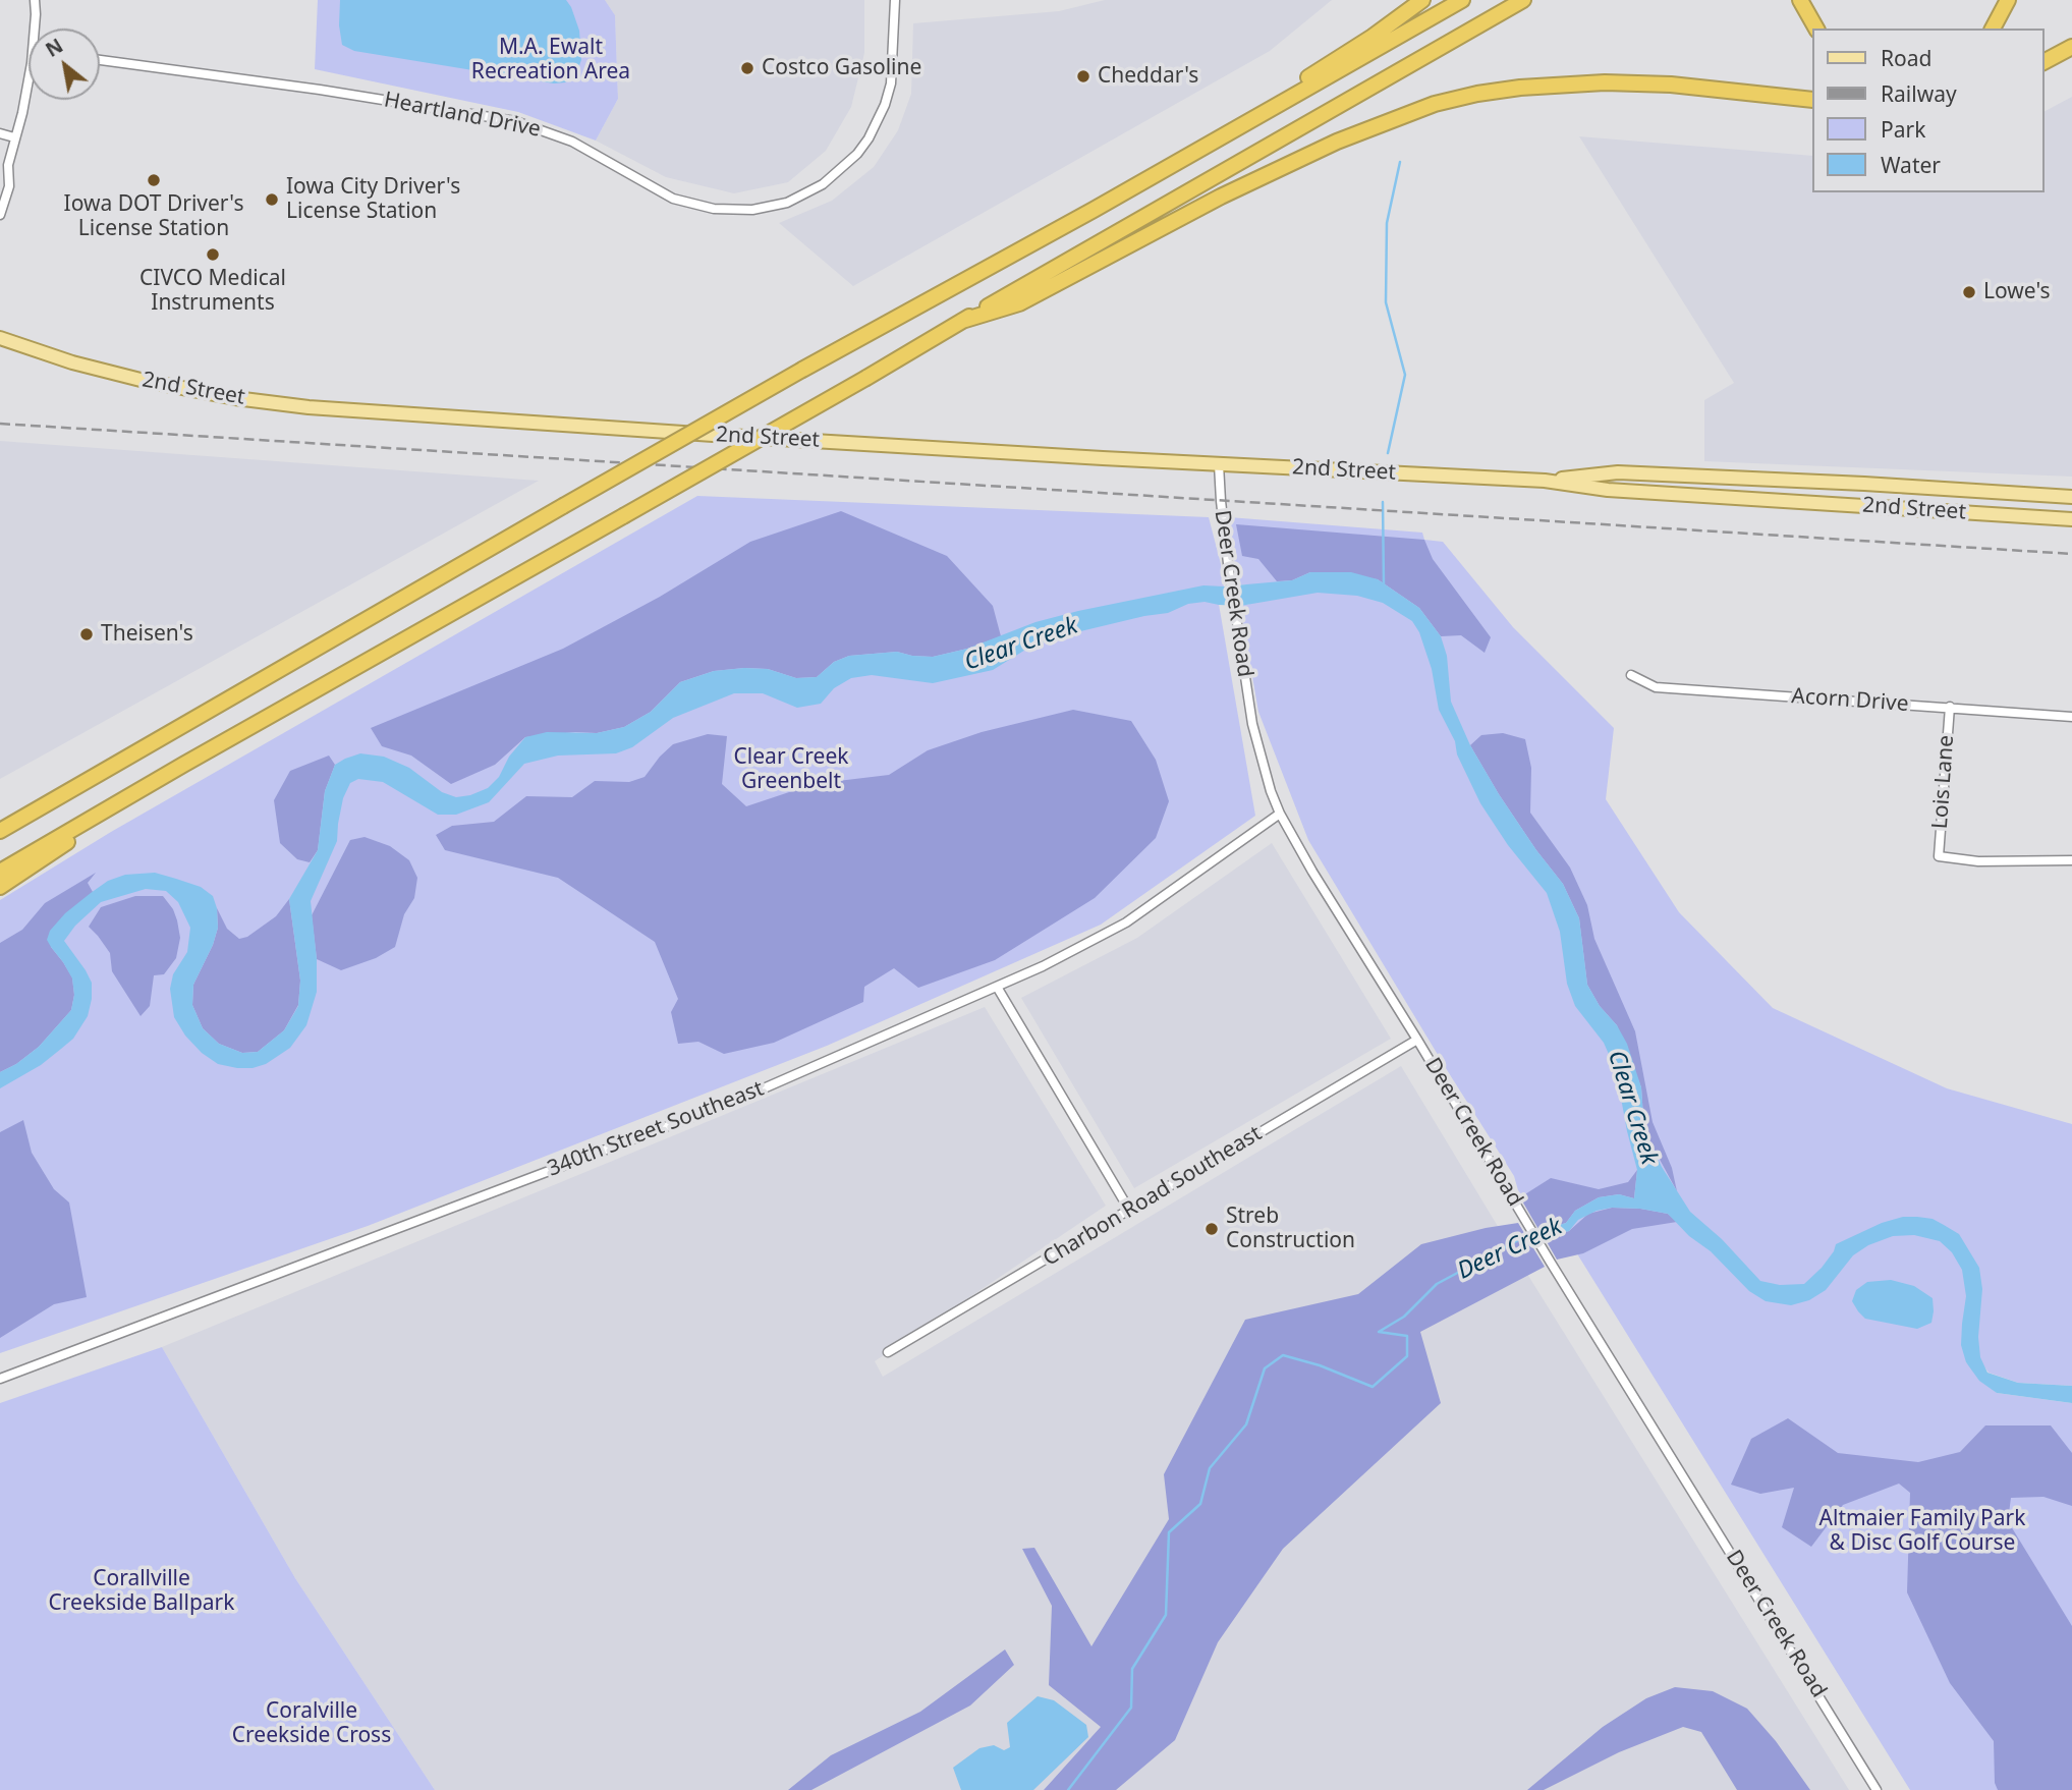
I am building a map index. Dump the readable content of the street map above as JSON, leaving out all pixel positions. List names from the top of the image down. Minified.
{"streets":{"main road":["2nd Street"],"street":["Heartland Drive","Deer Creek Road","Acorn Drive","Lois Lane","340th Street Southeast","Charbon Road Southeast"]},"crossings":[["2nd Street","Deer Creek Road"],["Deer Creek Road","340th Street Southeast"],["Deer Creek Road","Charbon Road Southeast"],["Acorn Drive","Lois Lane"]],"water":["Clear Creek","Deer Creek"],"parks":["M.A. Ewalt Recreation Area","Clear Creek Greenbelt","Altmaier Family Park & Disc Golf Course","Corallville Creekside Ballpark","Coralville Creekside Cross"],"places":["Costco Gasoline","Cheddar's","Iowa DOT Driver's License Station","Iowa City Driver's License Station","CIVCO Medical Instruments","Lowe's","Theisen's","Streb Construction"],"legend":["Road","Railway","Park","Water"],"north":"top left"}
